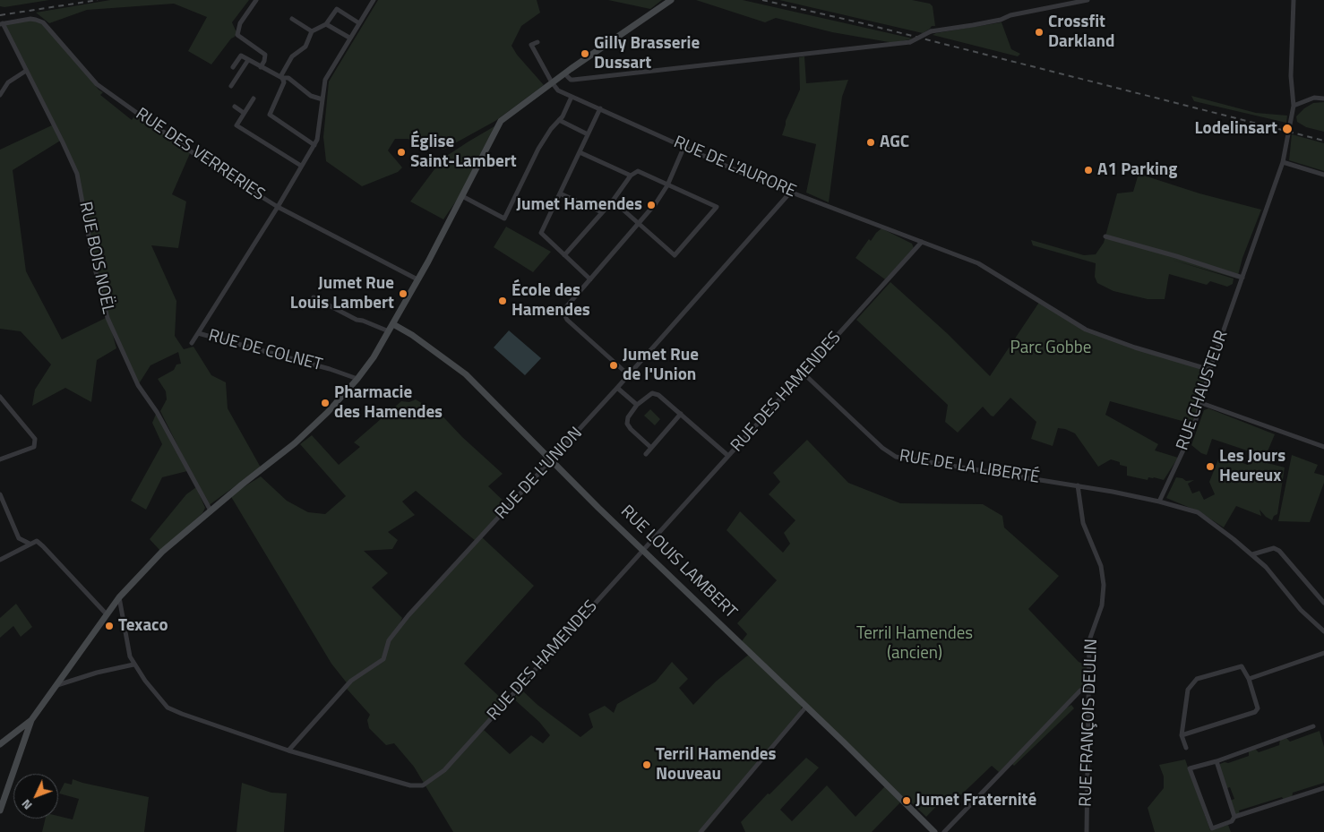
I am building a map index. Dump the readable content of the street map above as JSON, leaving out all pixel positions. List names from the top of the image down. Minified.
{"streets":{"main road":["RUE LOUIS LAMBERT"],"street":["RUE DES VERRERIES","RUE DE L'AURORE","RUE BOIS NOËL","RUE DE COLNET","RUE CHAUSTEUR","RUE DES HAMENDES","RUE DE LA LIBERTÉ","RUE DE L'UNION","RUE FRANÇOIS DEULIN"]},"crossings":[["RUE DES VERRERIES","RUE BOIS NOËL"],["RUE DES VERRERIES","RUE DE COLNET"],["RUE DE L'AURORE","RUE CHAUSTEUR"],["RUE DE L'AURORE","RUE DES HAMENDES"],["RUE DE L'AURORE","RUE DE L'UNION"],["RUE CHAUSTEUR","RUE DE LA LIBERTÉ"],["RUE DES HAMENDES","RUE DE LA LIBERTÉ"],["RUE DES HAMENDES","RUE DE L'UNION"],["RUE DES HAMENDES","RUE LOUIS LAMBERT"],["RUE DE LA LIBERTÉ","RUE FRANÇOIS DEULIN"],["RUE DE L'UNION","RUE LOUIS LAMBERT"]],"parks":["Parc Gobbe","Terril Hamendes (ancien)"],"places":["Crossfit Darkland","Gilly Brasserie Dussart","Lodelinsart","AGC","Église Saint-Lambert","A1 Parking","Jumet Hamendes","Jumet Rue Louis Lambert","École des Hamendes","Jumet Rue de l'Union","Pharmacie des Hamendes","Les Jours Heureux","Texaco","Terril Hamendes Nouveau","Jumet Fraternité"],"north":"bottom left"}
